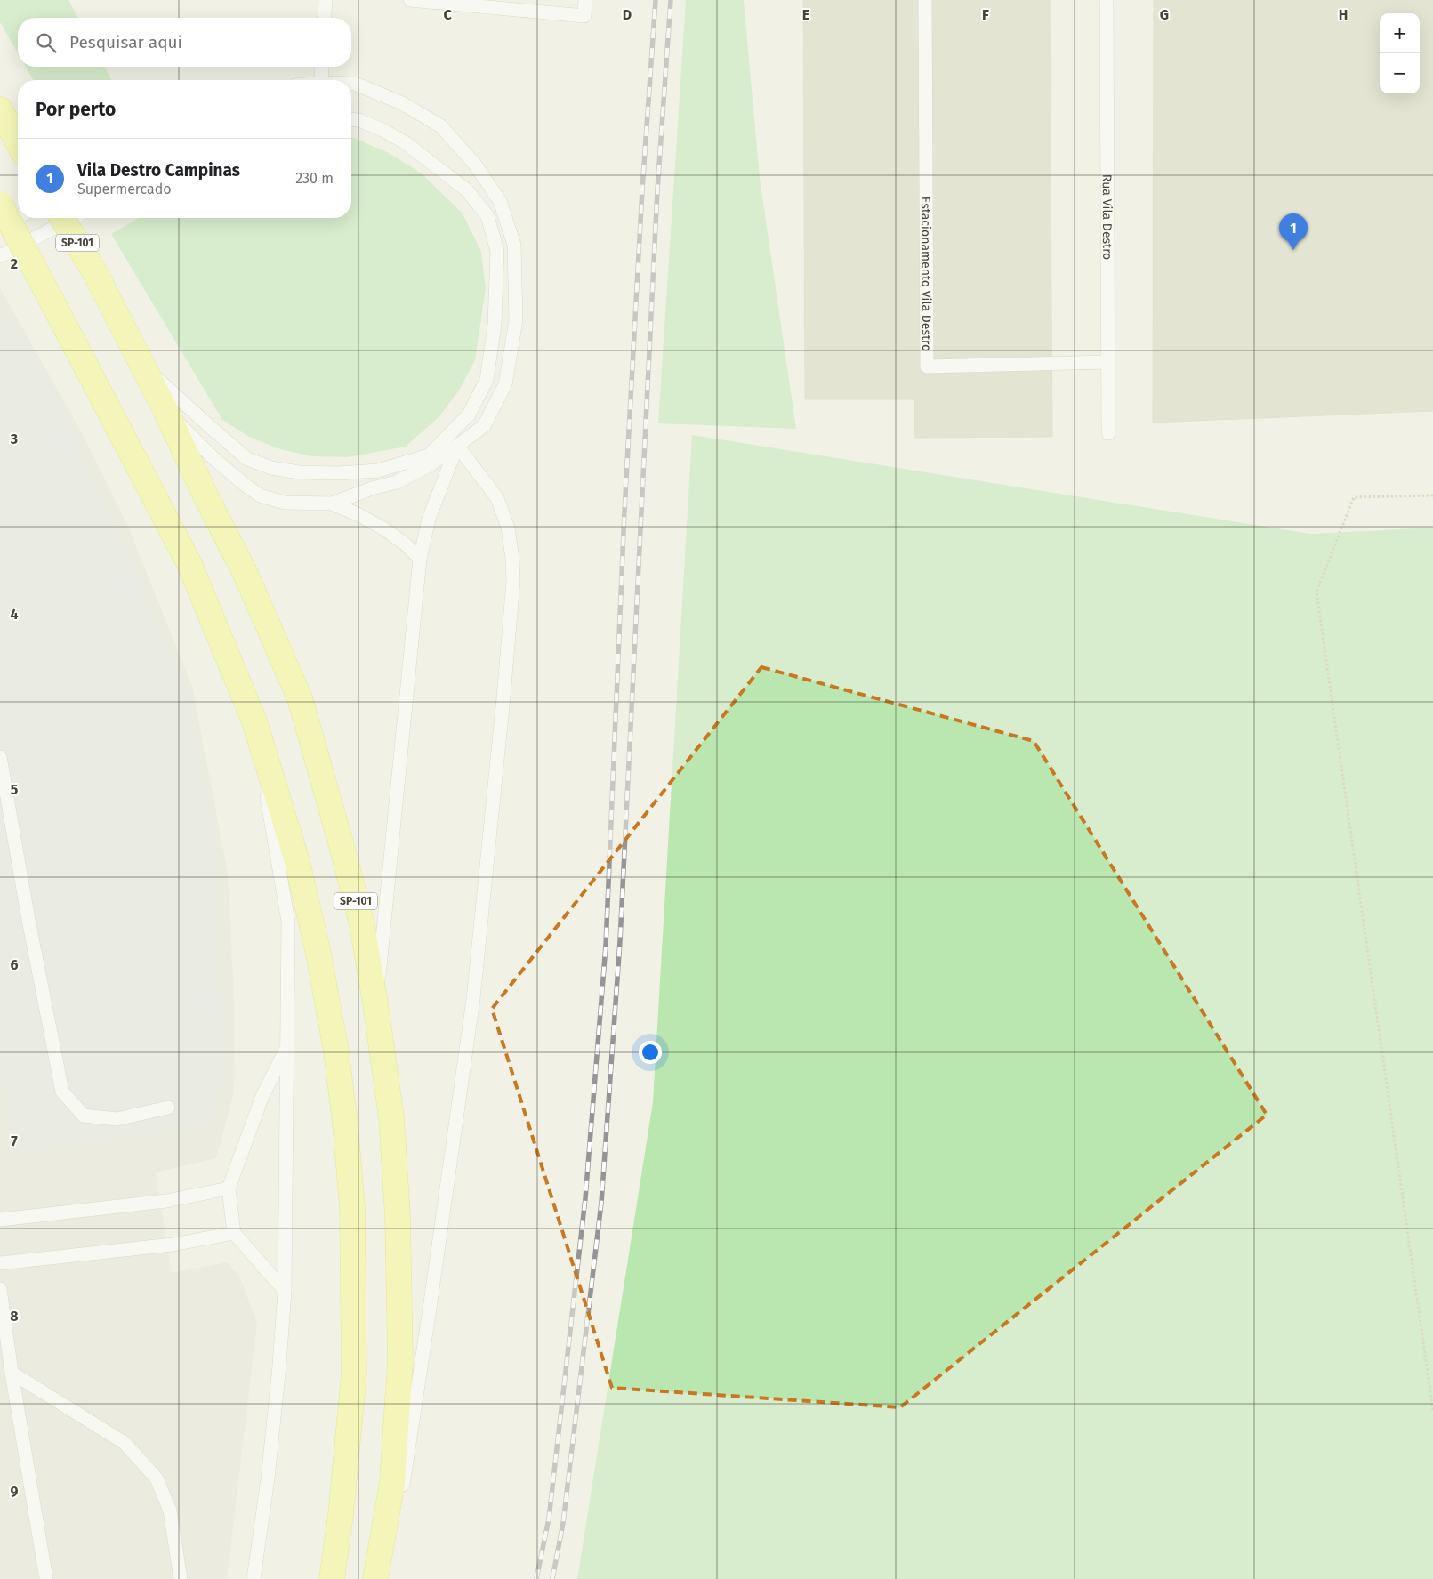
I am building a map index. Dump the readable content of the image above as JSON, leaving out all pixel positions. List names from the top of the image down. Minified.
{"streets":{"highway":["SP-101"],"lane":["Rua Vila Destro","Estacionamento Vila Destro"]},"crossings":[["Rua Vila Destro","Estacionamento Vila Destro"]],"page":{"map_buttons":["+","−"],"search":"Pesquisar aqui","heading":"Por perto","list":[{"mark":"1","name":"Vila Destro Campinas","note":"Supermercado","value":"230 m"}],"pins":"1"},"grid":{"columns":["C","D","E","F","G","H"],"rows":["2","3","4","5","6","7","8","9"]}}
